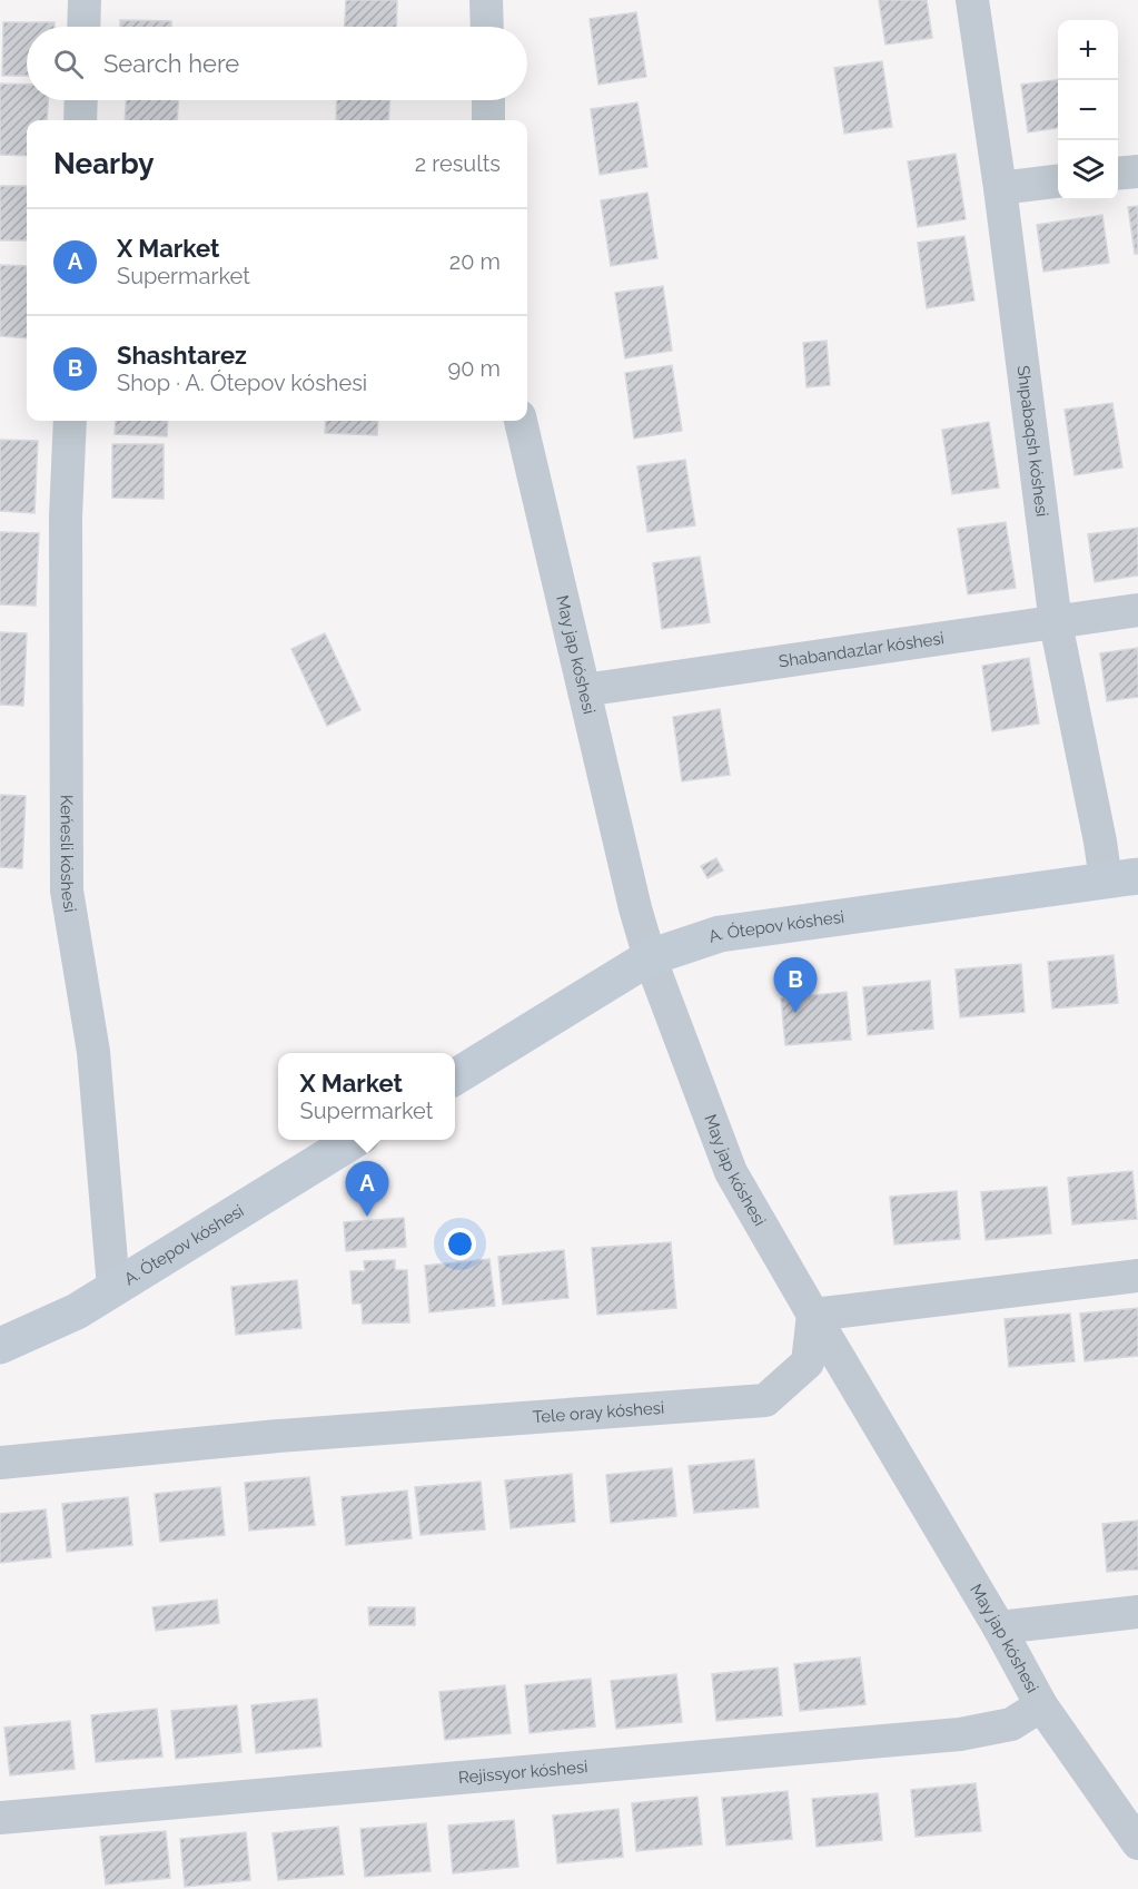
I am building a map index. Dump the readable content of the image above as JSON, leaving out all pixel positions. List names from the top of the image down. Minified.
{"streets":{"street":["Shıpabaqsh kóshesi","Shabandazlar kóshesi","May jap kóshesi","Keńesli kóshesi","A. Ótepov kóshesi","Tele oray kóshesi","Rejissyor kóshesi"]},"crossings":[["Shıpabaqsh kóshesi","Shabandazlar kóshesi"],["Shıpabaqsh kóshesi","A. Ótepov kóshesi"],["Shabandazlar kóshesi","May jap kóshesi"],["May jap kóshesi","A. Ótepov kóshesi"],["May jap kóshesi","Tele oray kóshesi"],["May jap kóshesi","Rejissyor kóshesi"],["Keńesli kóshesi","A. Ótepov kóshesi"]],"page":{"map_buttons":["+","−"],"search":"Search here","heading":["Nearby","2 results"],"list":[{"mark":"A","name":"X Market","note":"Supermarket","value":"20 m"},{"mark":"B","name":"Shashtarez","note":"Shop · A. Ótepov kóshesi","value":"90 m"}],"pins":["B","A"],"popup":["X Market","Supermarket"]}}
